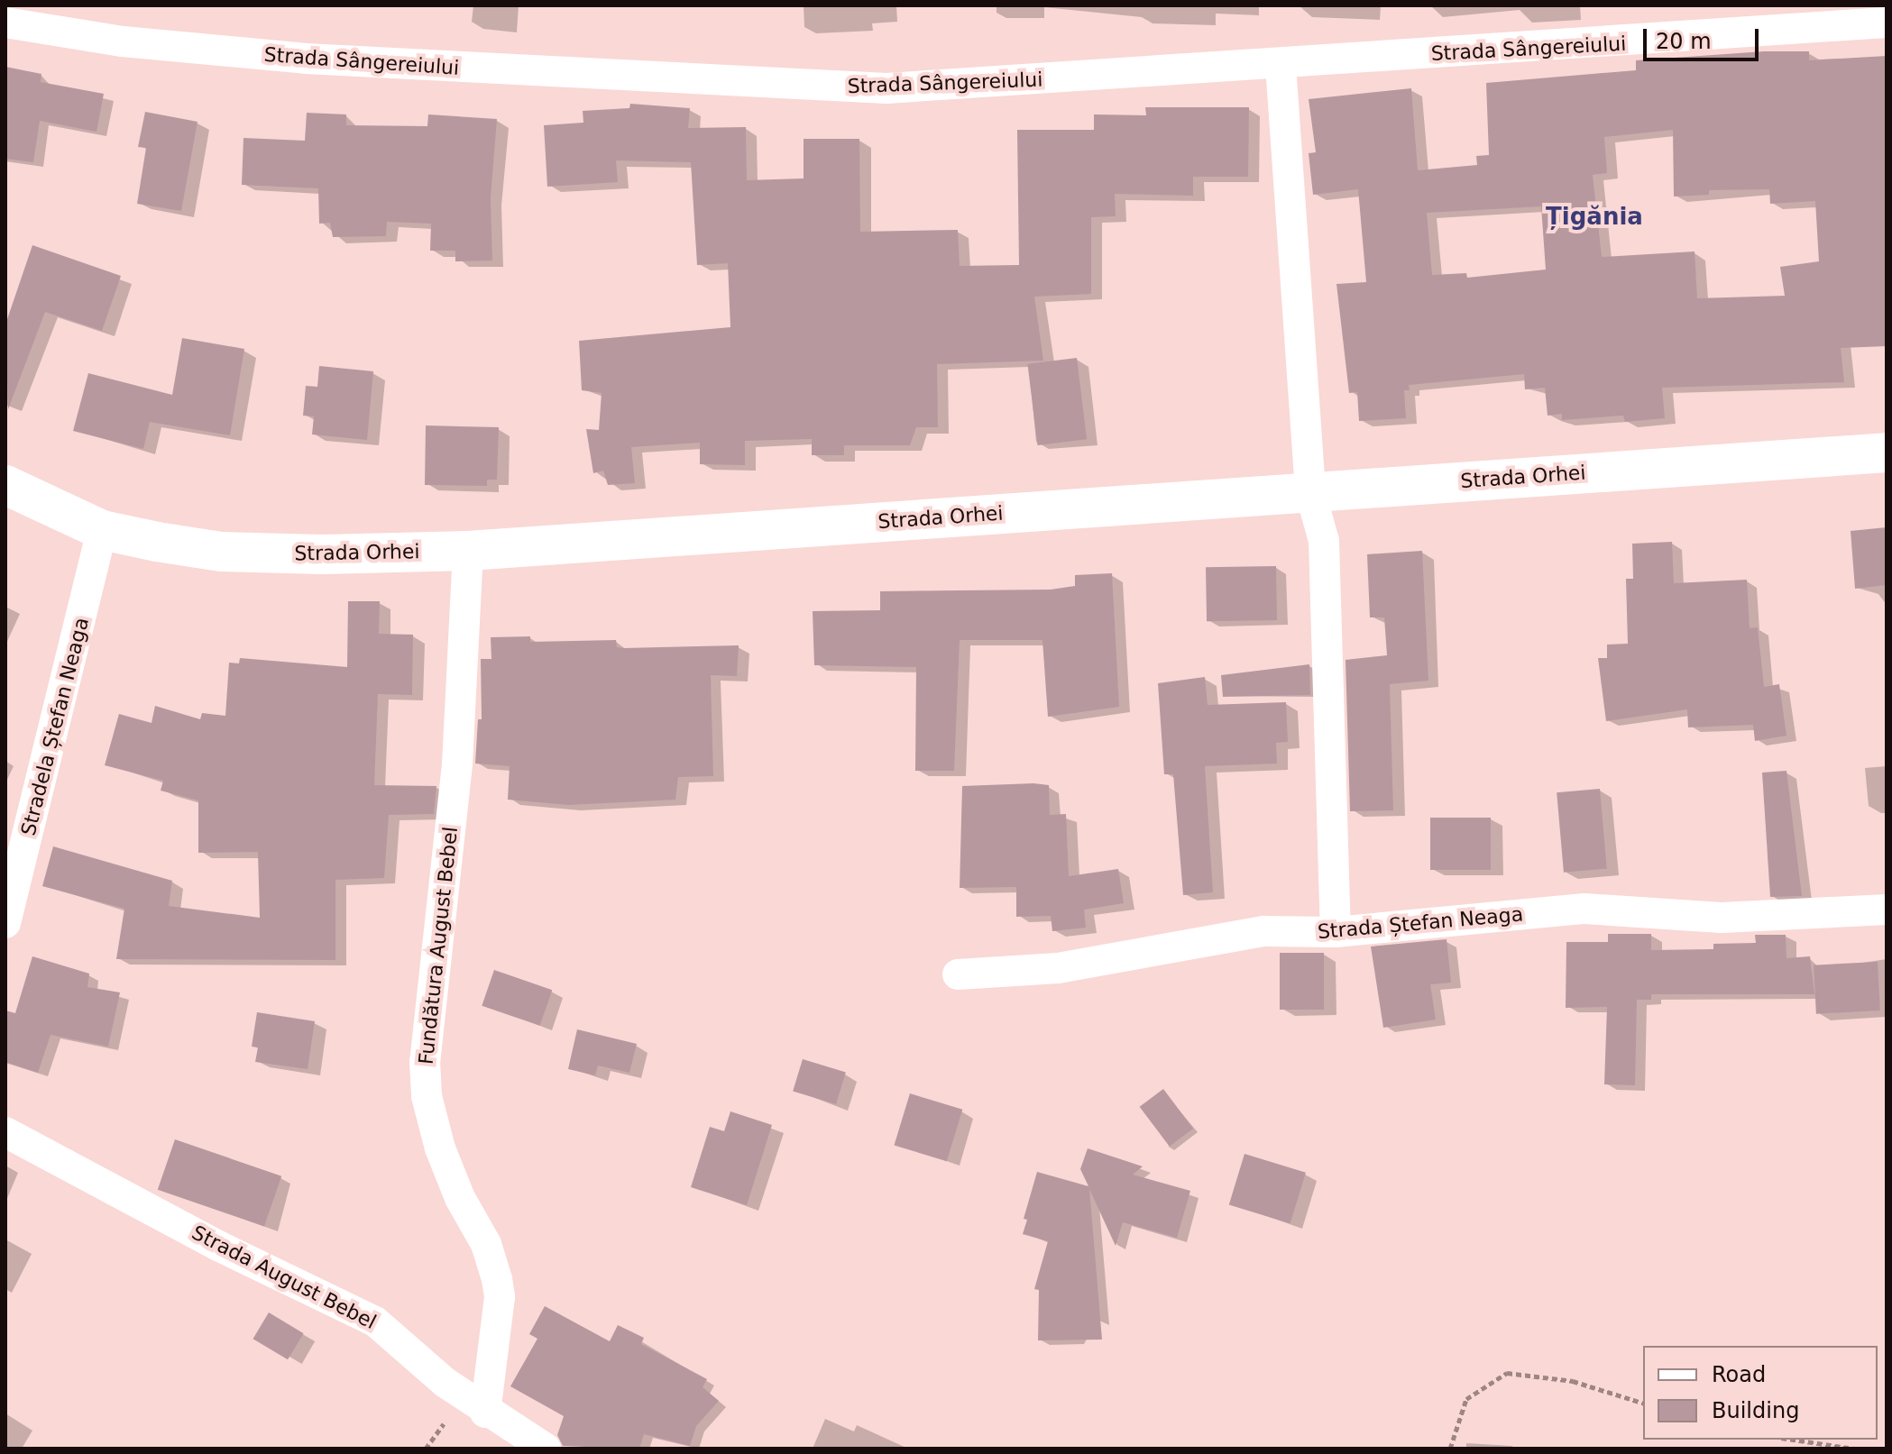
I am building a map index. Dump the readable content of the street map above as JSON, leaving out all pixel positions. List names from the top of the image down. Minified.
{"streets":{"street":["Strada Sângereiului","Strada Orhei","Stradela Ștefan Neaga","Strada Ștefan Neaga","Fundătura August Bebel","Strada August Bebel"]},"crossings":[["Strada Orhei","Stradela Ștefan Neaga"],["Strada Orhei","Fundătura August Bebel"],["Fundătura August Bebel","Strada August Bebel"]],"districts":["Țigănia"],"legend":["Road","Building"],"scale_bar":"20 m"}
